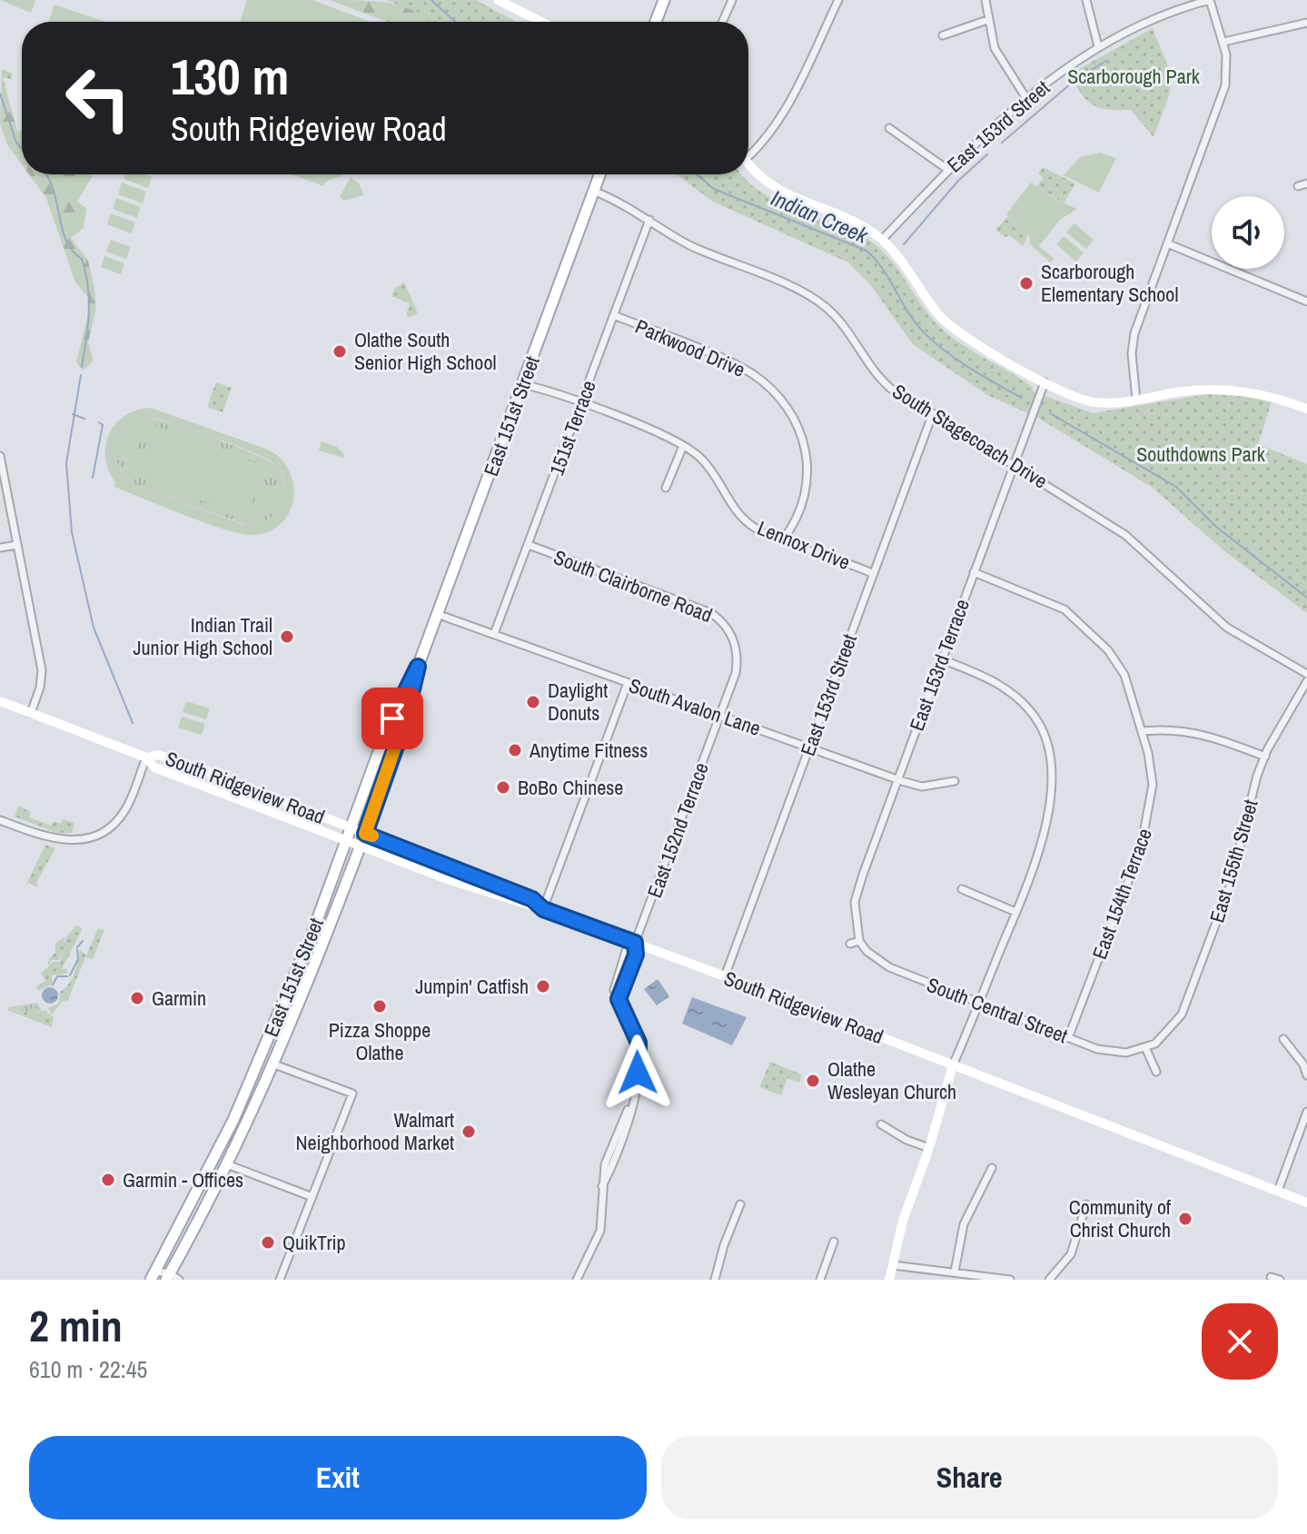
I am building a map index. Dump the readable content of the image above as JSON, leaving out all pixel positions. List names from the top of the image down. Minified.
{"streets":{"main road":["East 151st Street","South Ridgeview Road"],"street":["East 153rd Street","Parkwood Drive","151st Terrace","South Stagecoach Drive","Lennox Drive","South Clairborne Road","East 153rd Terrace","South Avalon Lane","East 152nd Terrace","East 155th Street","East 154th Terrace","South Central Street"]},"crossings":[["East 153rd Street","South Stagecoach Drive"],["East 153rd Street","Lennox Drive"],["East 153rd Street","South Avalon Lane"],["East 153rd Street","South Ridgeview Road"],["Parkwood Drive","151st Terrace"],["Parkwood Drive","Lennox Drive"],["East 151st Street","South Stagecoach Drive"],["East 151st Street","Lennox Drive"],["East 151st Street","South Avalon Lane"],["East 151st Street","South Ridgeview Road"],["151st Terrace","South Stagecoach Drive"],["151st Terrace","Lennox Drive"],["151st Terrace","South Clairborne Road"],["151st Terrace","South Avalon Lane"],["South Stagecoach Drive","East 153rd Terrace"],["South Clairborne Road","South Avalon Lane"],["South Clairborne Road","East 152nd Terrace"],["East 153rd Terrace","South Avalon Lane"],["East 153rd Terrace","East 154th Terrace"],["East 153rd Terrace","South Central Street"],["South Avalon Lane","East 152nd Terrace"],["South Ridgeview Road","East 152nd Terrace"],["East 155th Street","South Central Street"],["East 154th Terrace","South Central Street"]],"water":["Indian Creek"],"parks":["Scarborough Park","Southdowns Park"],"places":["Scarborough Elementary School","Olathe South Senior High School","Indian Trail Junior High School","Daylight Donuts","Anytime Fitness","BoBo Chinese","Jumpin' Catfish","Garmin","Pizza Shoppe Olathe","Olathe Wesleyan Church","Walmart Neighborhood Market","Garmin - Offices","Community of Christ Church","QuikTrip"],"page":{"turn":["130 m","South Ridgeview Road"],"heading":["2 min","610 m · 22:45"],"buttons":["Exit","Share"]}}
